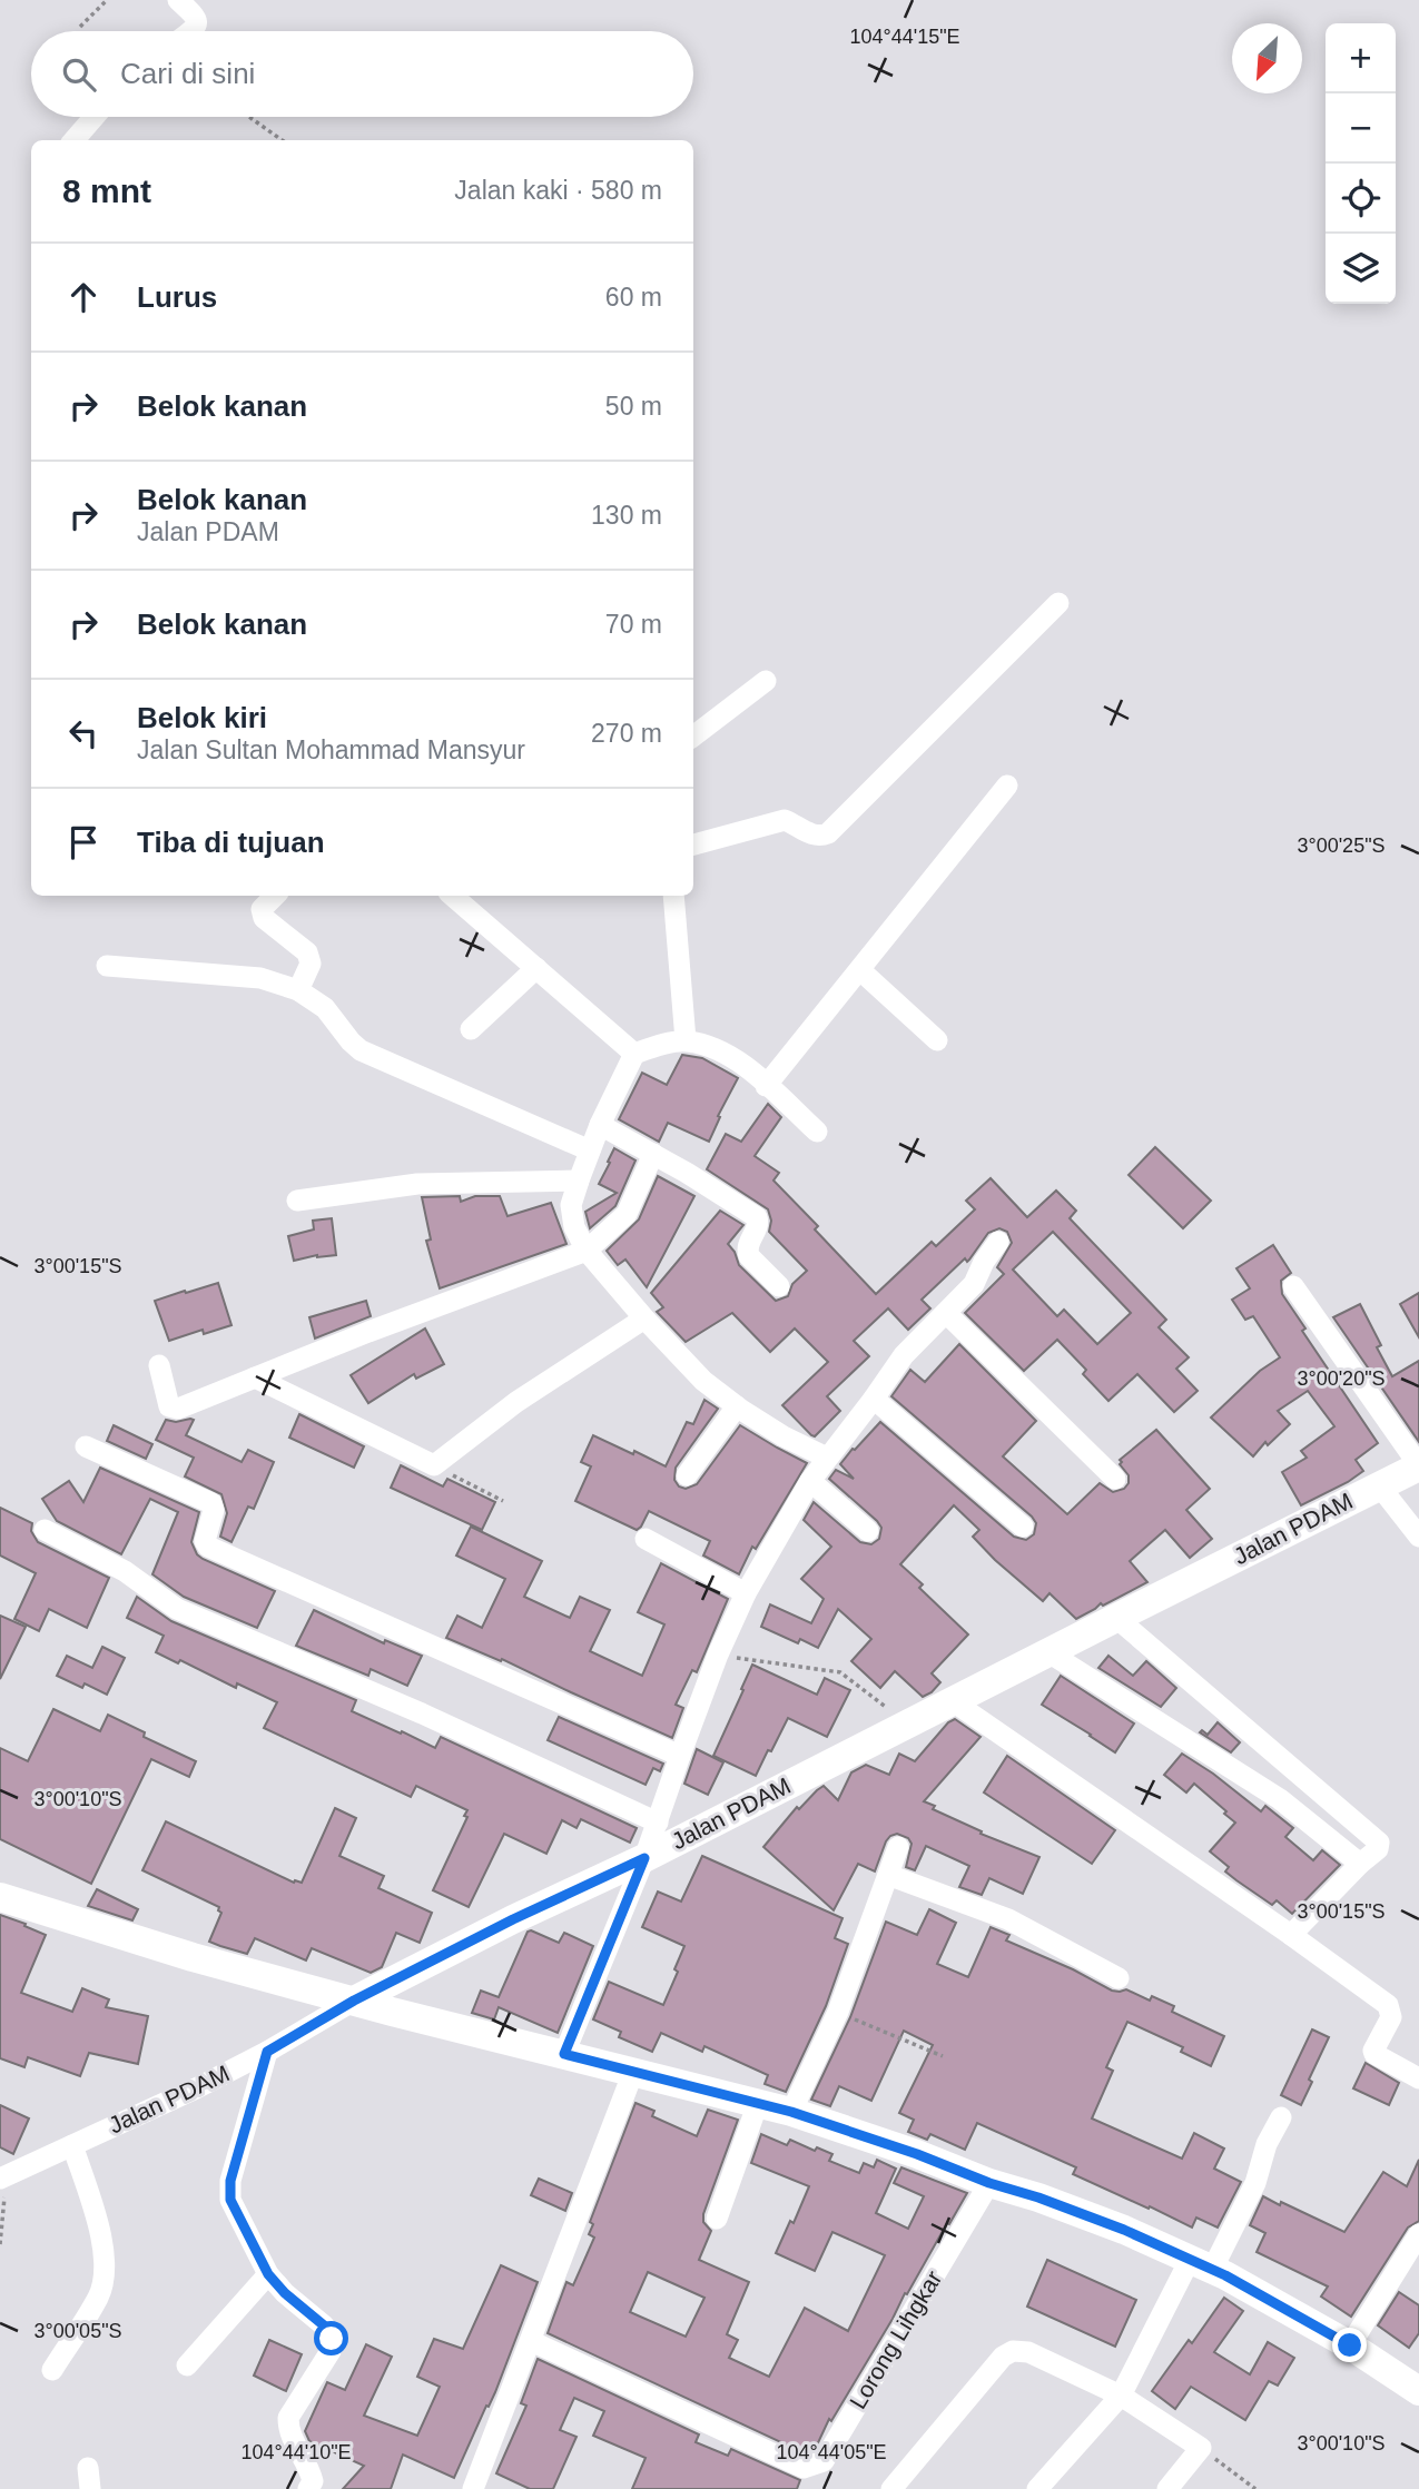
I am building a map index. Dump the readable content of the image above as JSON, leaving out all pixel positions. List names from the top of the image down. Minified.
{"streets":{"street":["Jalan PDAM","Lorong Lihgkar"]},"north":"bottom left","page":{"map_buttons":["+","−"],"search":"Cari di sini","heading":["8 mnt","Jalan kaki · 580 m"],"list":[["Lurus","60 m"],["Belok kanan","50 m"],["Belok kanan","Jalan PDAM","130 m"],["Belok kanan","70 m"],["Belok kiri","Jalan Sultan Mohammad Mansyur","270 m"],"Tiba di tujuan"]},"coordinates":["104°44'15\"E","3°00'25\"S","3°00'15\"S","3°00'20\"S","3°00'10\"S","3°00'05\"S","104°44'10\"E","104°44'05\"E"]}
